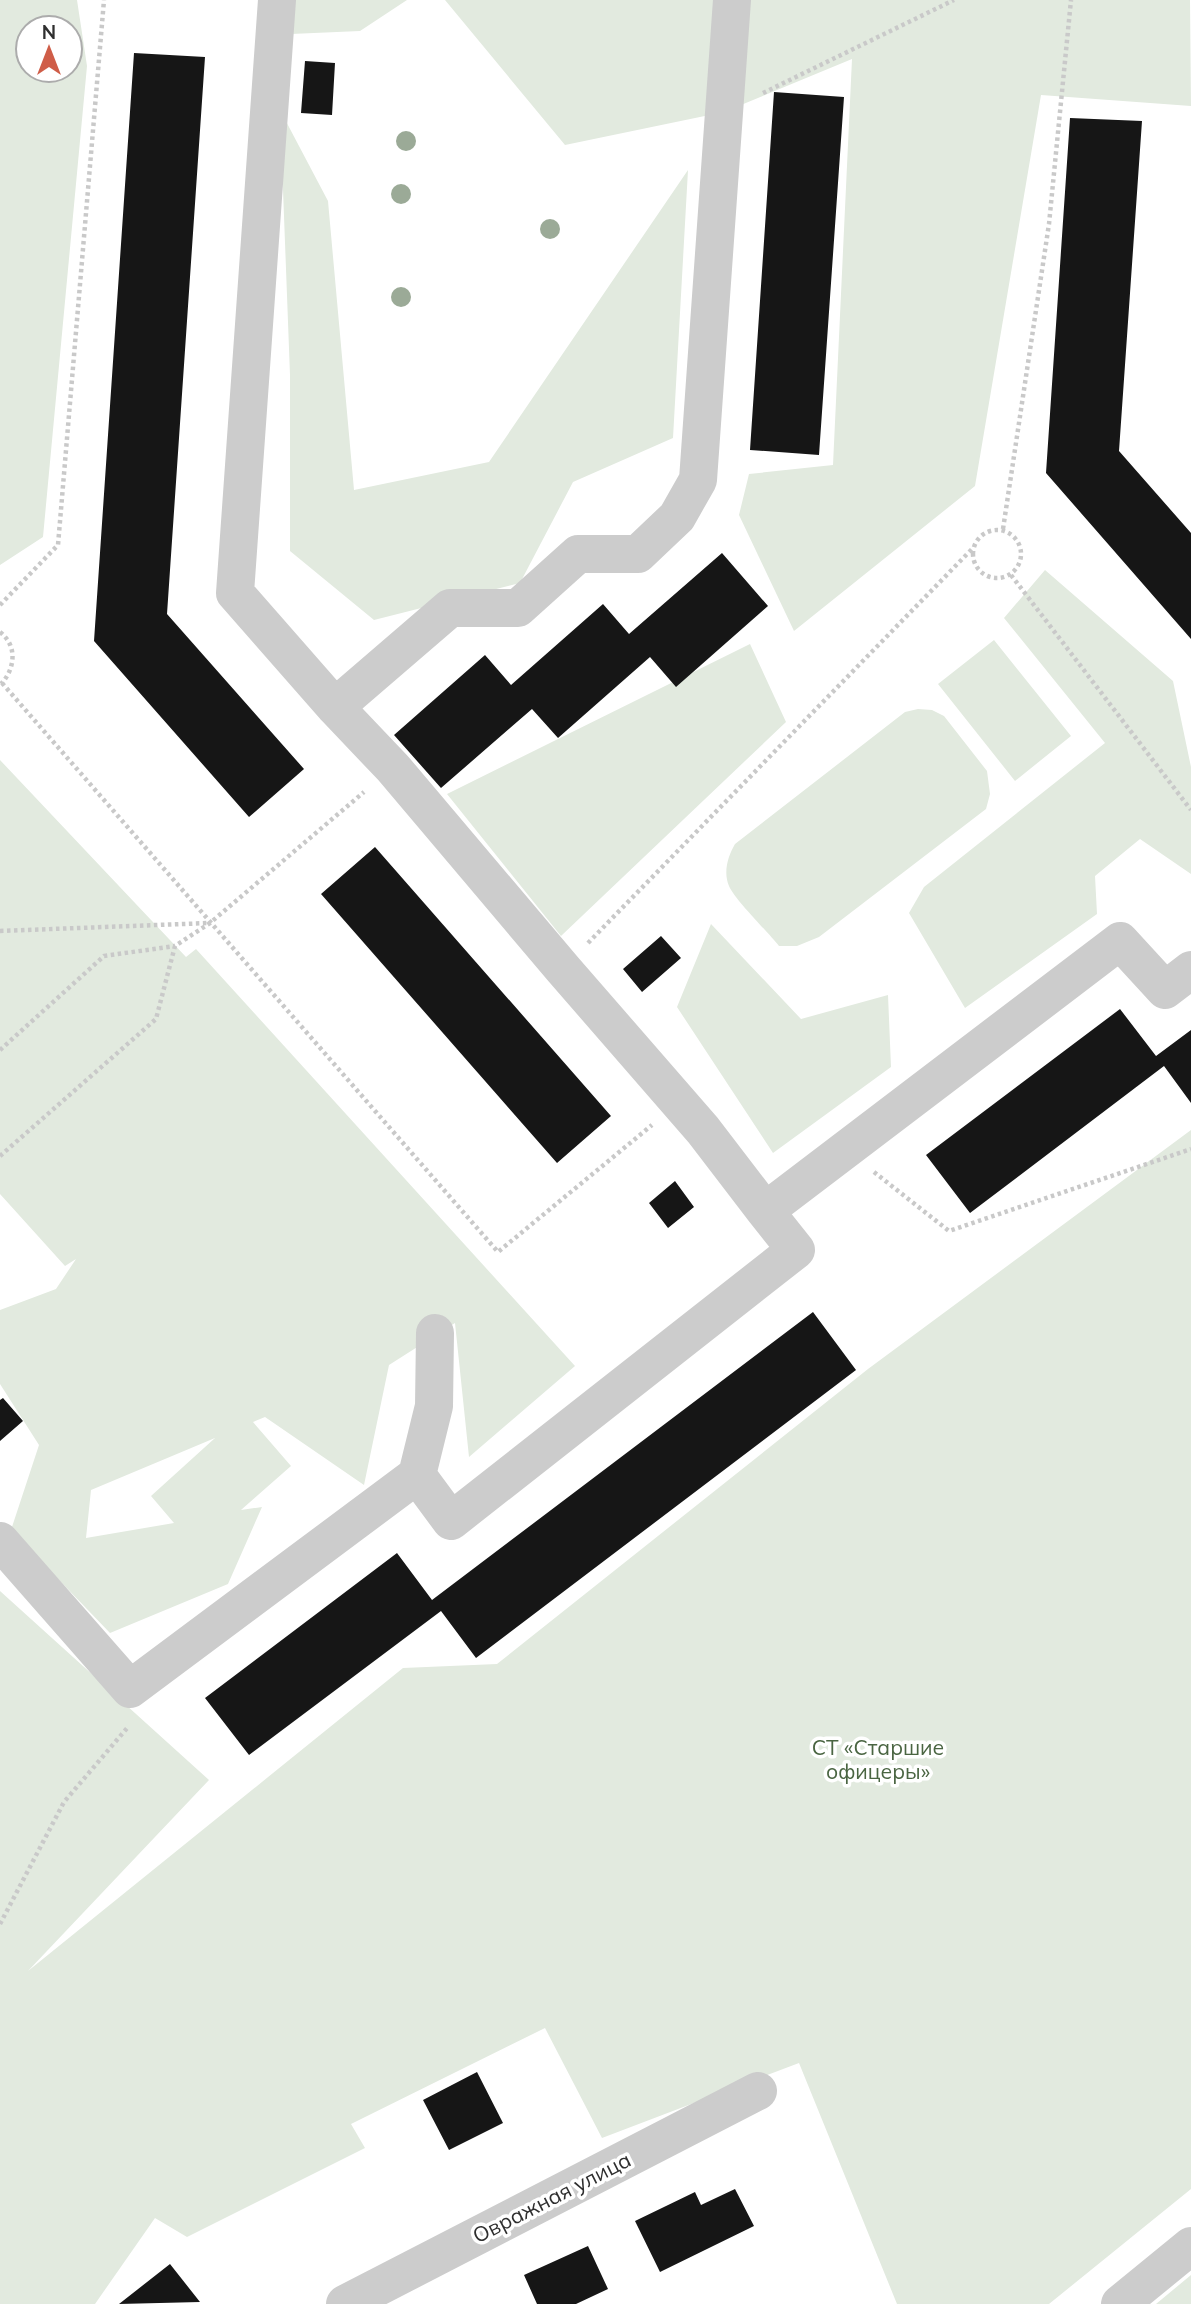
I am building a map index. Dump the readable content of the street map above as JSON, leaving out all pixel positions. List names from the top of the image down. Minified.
{"streets":{"street":["Овражная улица"]},"parks":["СТ «Старшие офицеры»"],"north":"top"}
